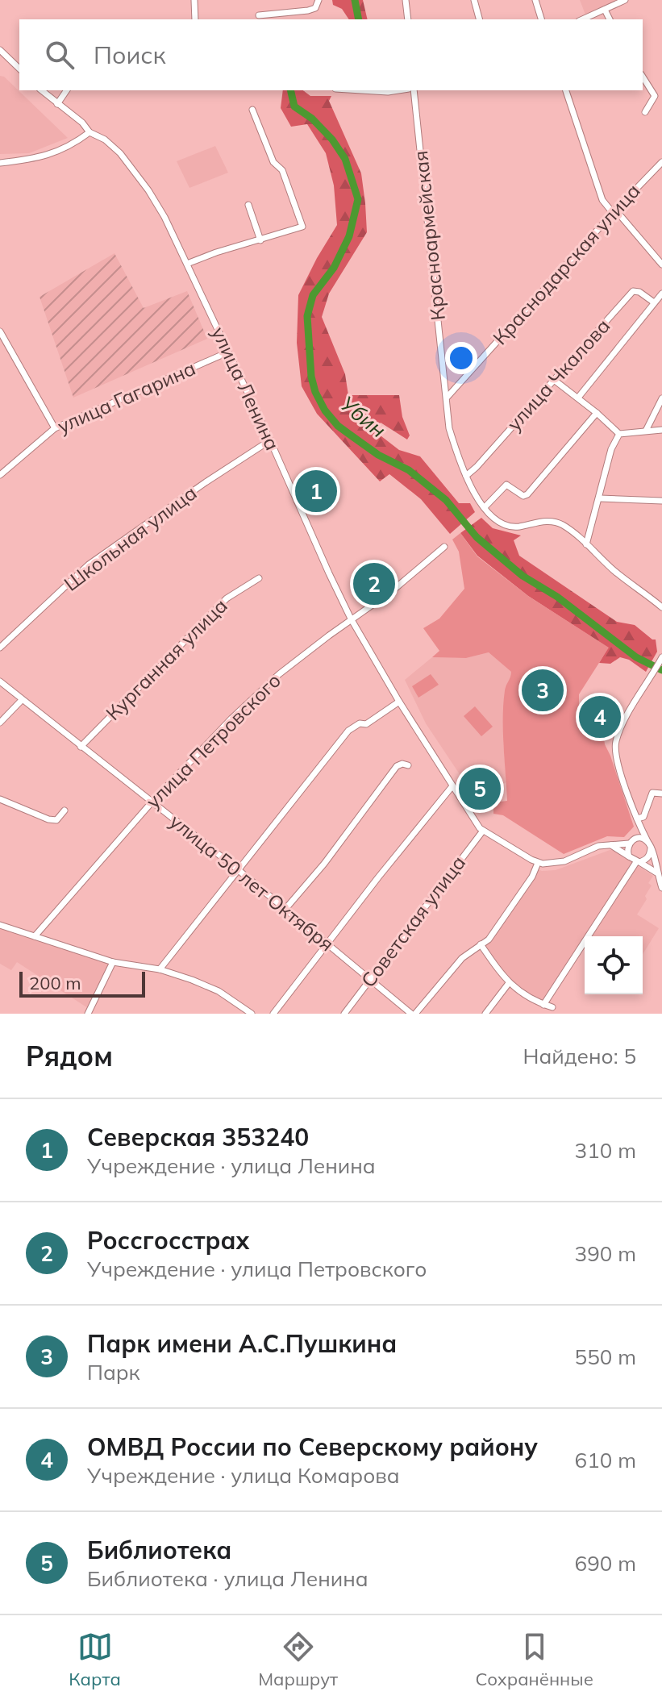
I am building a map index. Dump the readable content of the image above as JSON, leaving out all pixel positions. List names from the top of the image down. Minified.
{"streets":{"street":["Красноармейская","Краснодарская улица","улица Чкалова","улица Ленина","улица Гагарина","Школьная улица","Курганная улица","улица Петровского","улица 50 лет Октября","Советская улица"]},"crossings":[["Красноармейская","Краснодарская улица"],["Красноармейская","улица Чкалова"],["улица Ленина","улица Гагарина"],["улица Ленина","Школьная улица"],["улица Ленина","улица Петровского"],["улица Ленина","Советская улица"],["Курганная улица","улица 50 лет Октября"],["улица Петровского","улица 50 лет Октября"],["улица 50 лет Октября","Советская улица"]],"water":["Убин"],"scale_bar":"200 m","page":{"search":"Поиск","pins":["1","2","3","4","5"],"scale":"200 m","heading":["Рядом","Найдено: 5"],"list":[{"mark":"1","name":"Северская 353240","note":"Учреждение · улица Ленина","value":"310 m"},{"mark":"2","name":"Россгосстрах","note":"Учреждение · улица Петровского","value":"390 m"},{"mark":"3","name":"Парк имени А.С.Пушкина","note":"Парк","value":"550 m"},{"mark":"4","name":"ОМВД России по Северскому району","note":"Учреждение · улица Комарова","value":"610 m"},{"mark":"5","name":"Библиотека","note":"Библиотека · улица Ленина","value":"690 m"}],"nav":["Карта","Маршрут","Сохранённые"]}}
